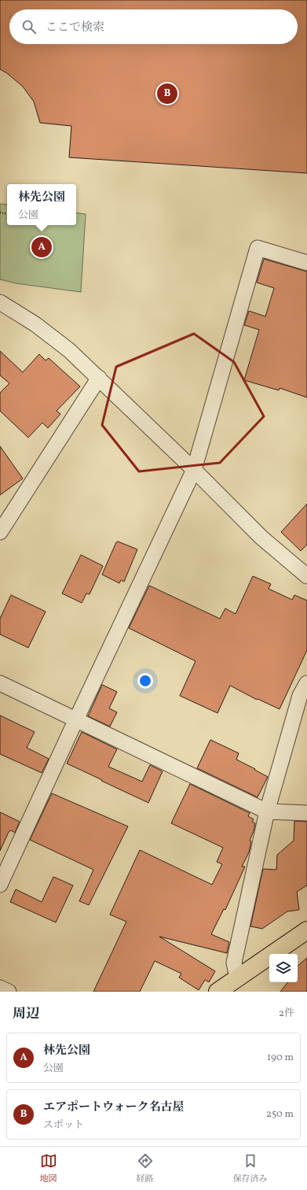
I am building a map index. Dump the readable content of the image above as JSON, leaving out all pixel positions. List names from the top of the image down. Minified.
{"page":{"search":"ここで検索","pins":["B","A"],"popup":["林先公園","公園"],"heading":["周辺","2件"],"list":[{"mark":"A","name":"林先公園","note":"公園","value":"190 m"},{"mark":"B","name":"エアポートウォーク名古屋","note":"スポット","value":"250 m"}],"nav":["地図","経路","保存済み"]}}
